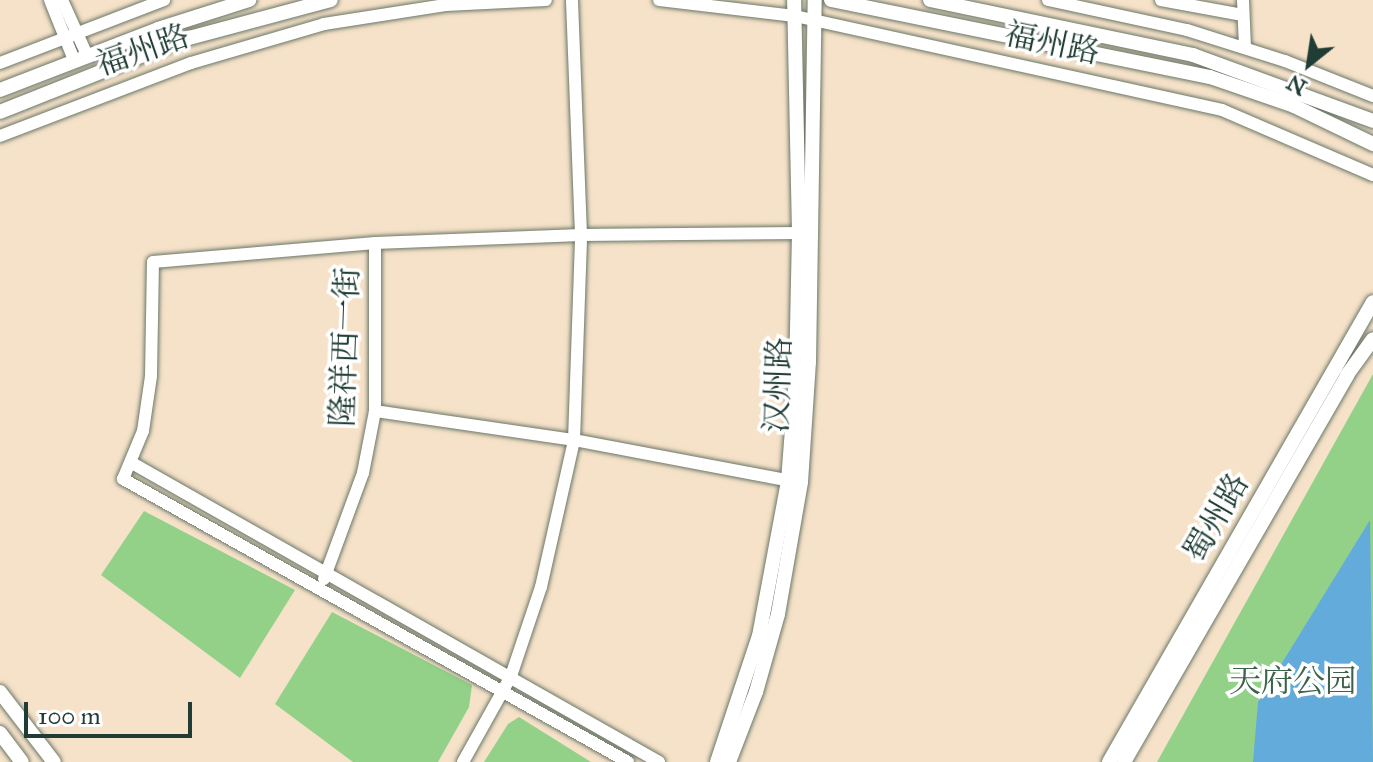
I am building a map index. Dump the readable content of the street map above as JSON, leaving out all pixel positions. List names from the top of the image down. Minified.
{"streets":{"main road":["福州路","汉州路","蜀州路"],"street":["隆祥西一街"]},"crossings":[["福州路","汉州路"]],"parks":["天府公园"],"scale_bar":"100 m","north":"bottom left"}
